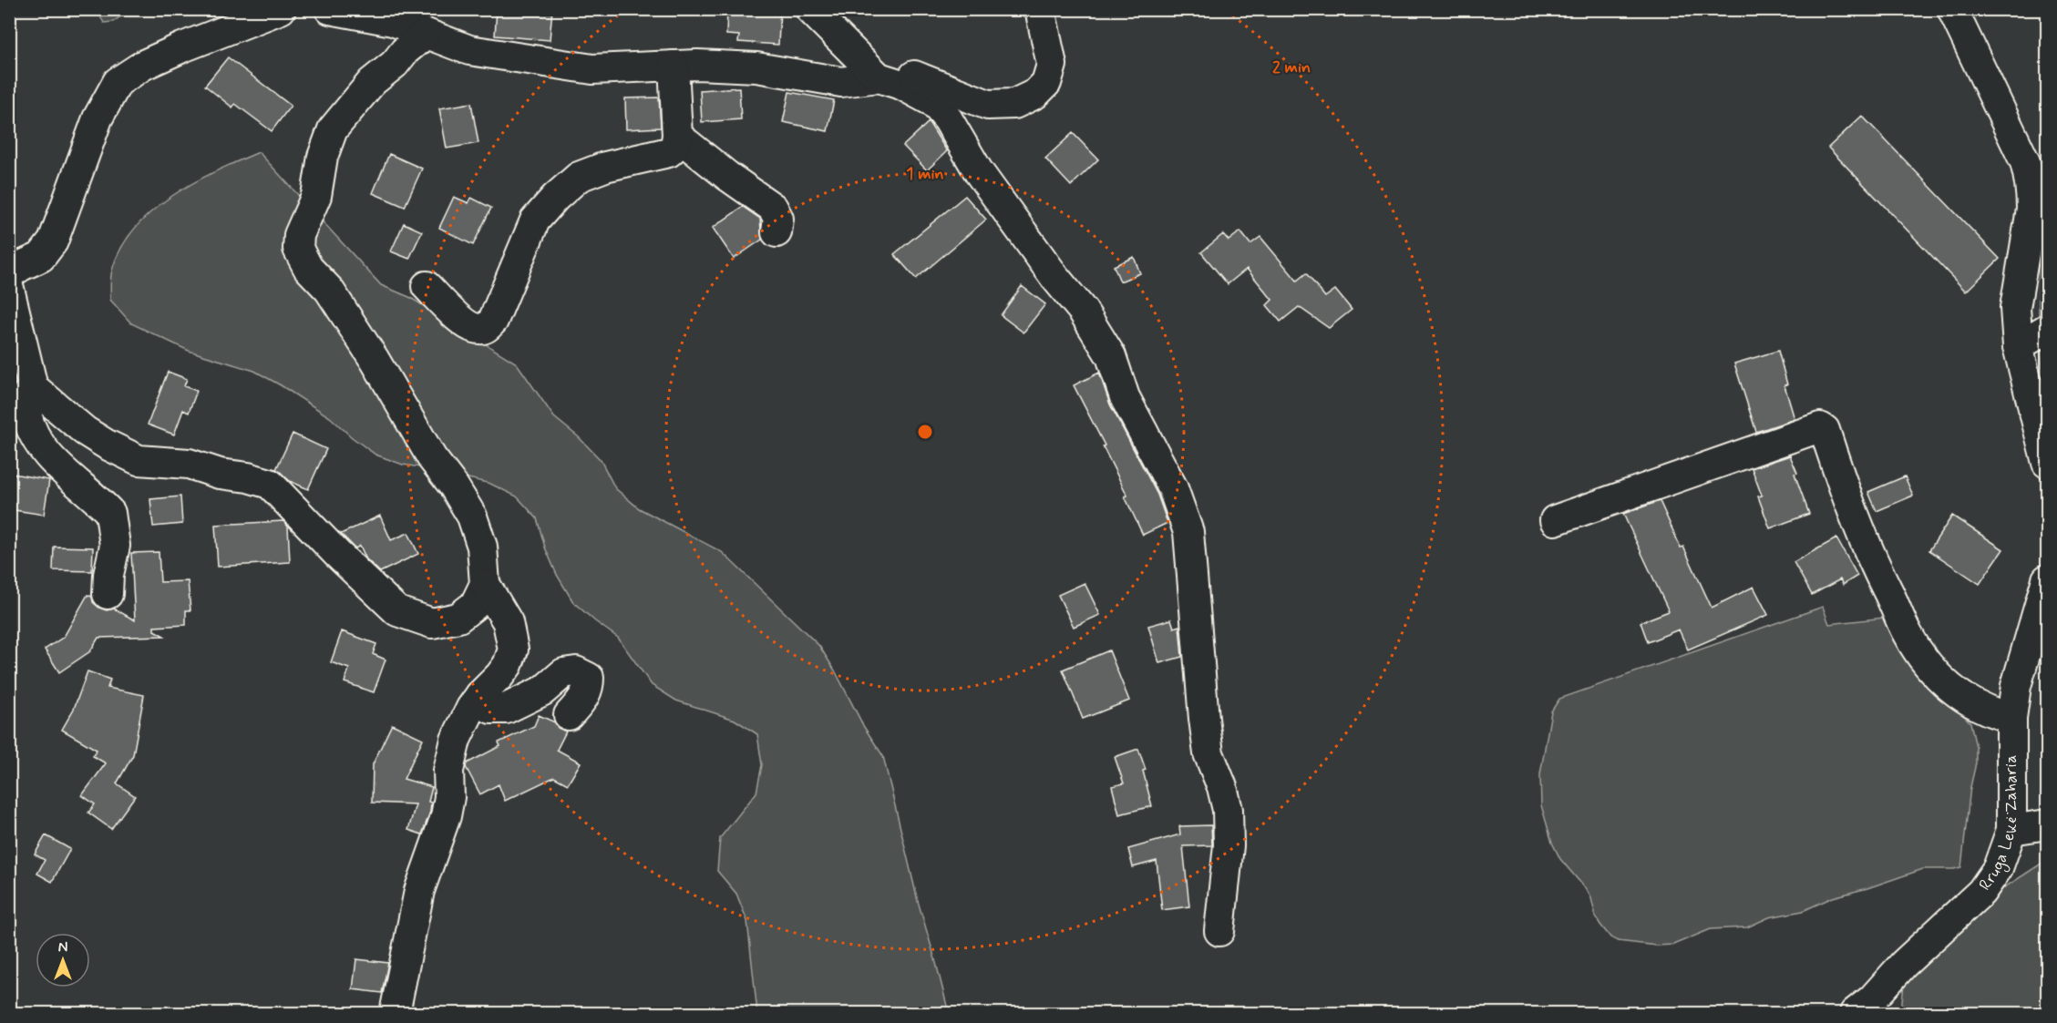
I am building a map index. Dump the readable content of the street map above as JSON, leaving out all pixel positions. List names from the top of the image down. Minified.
{"streets":{"street":["Rruga Lekë Zaharia"]},"north":"top","rings":["2 min","1 min"]}
